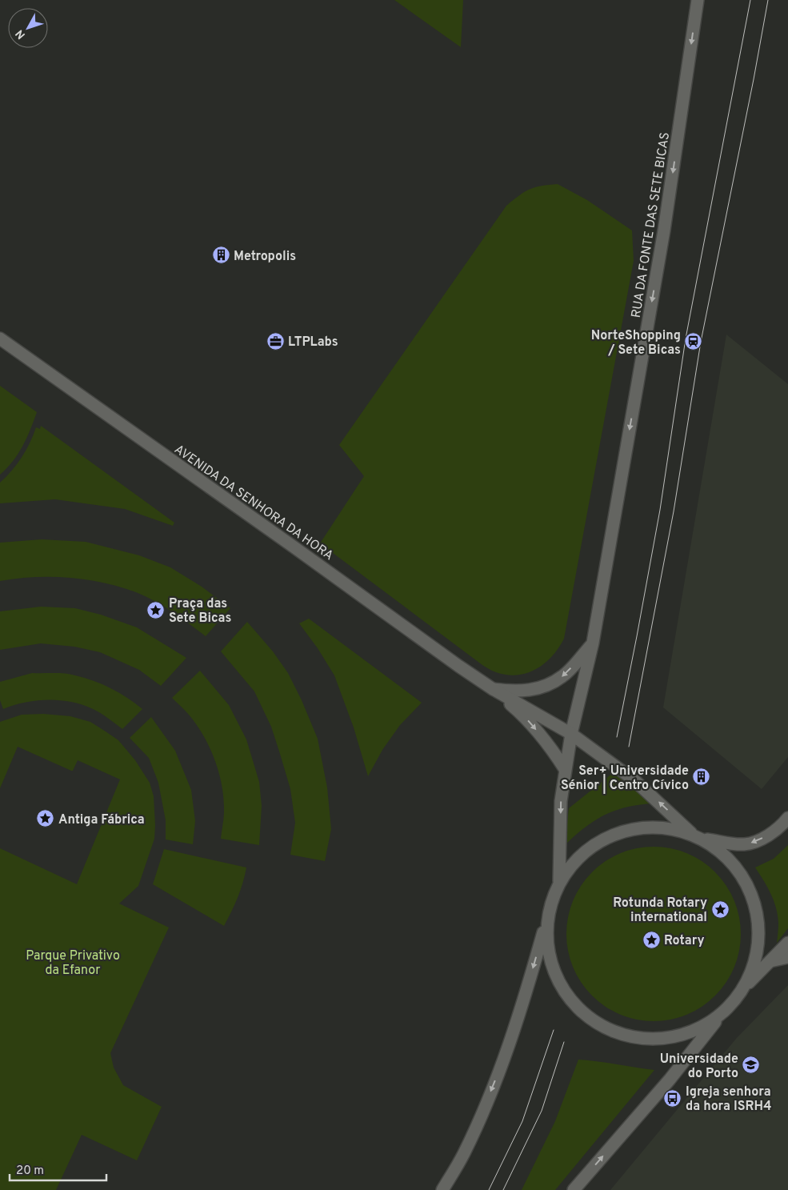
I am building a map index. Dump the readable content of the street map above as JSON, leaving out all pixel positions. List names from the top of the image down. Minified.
{"streets":{"main road":["RUA DA FONTE DAS SETE BICAS","AVENIDA DA SENHORA DA HORA"]},"crossings":[["RUA DA FONTE DAS SETE BICAS","AVENIDA DA SENHORA DA HORA"]],"one_way":["RUA DA FONTE DAS SETE BICAS"],"parks":["Parque Privativo da Efanor"],"places":{"building":["Metropolis","Ser+ Universidade Sénior | Centro Cívico"],"office":["LTPLabs"],"station":["NorteShopping / Sete Bicas"],"place":["Praça das Sete Bicas","Antiga Fábrica","Rotunda Rotary international","Rotary"],"school or university":["Universidade do Porto"],"bus stop":["Igreja senhora da hora ISRH4"]},"scale_bar":"20 m","north":"bottom left"}
